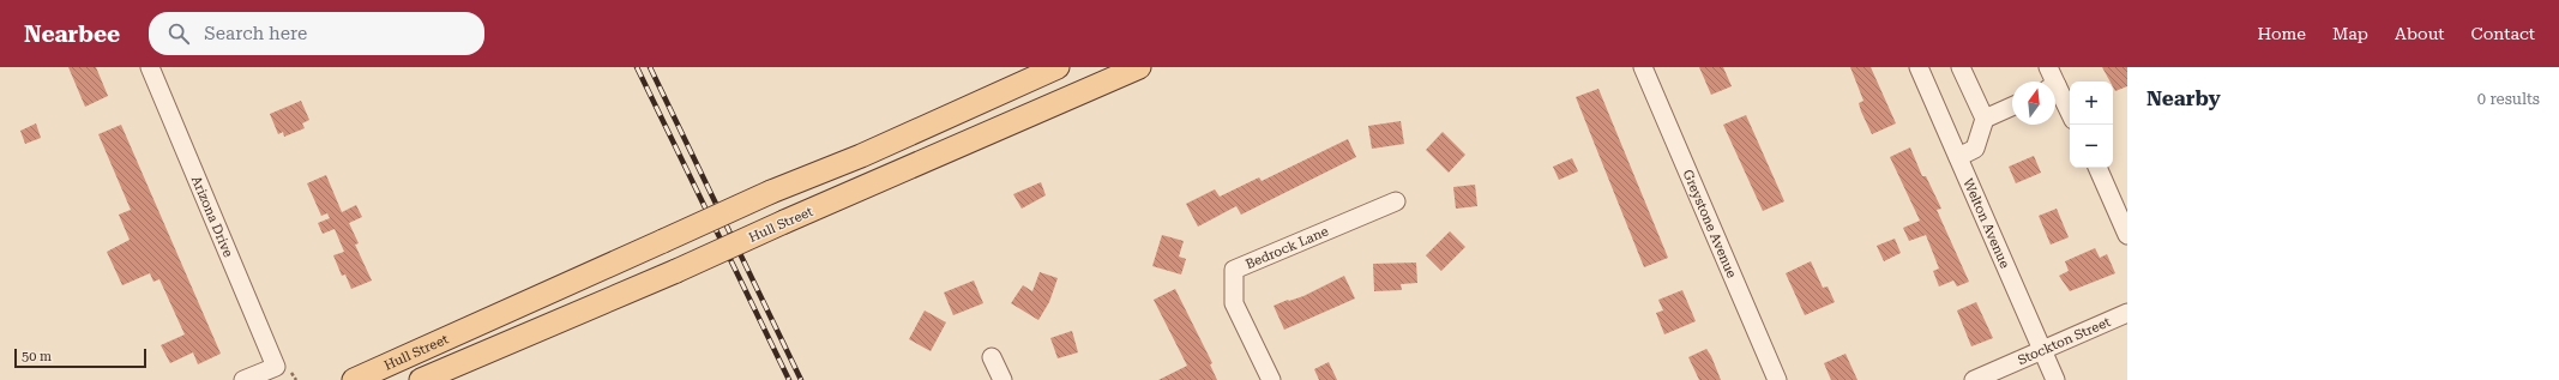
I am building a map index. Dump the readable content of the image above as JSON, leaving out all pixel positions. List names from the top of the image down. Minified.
{"streets":{"main road":["Hull Street"],"street":["Arizona Drive","Greystone Avenue","Welton Avenue","Bedrock Lane","Stockton Street"]},"crossings":[["Welton Avenue","Stockton Street"]],"scale_bar":"50 m","north":"top","page":{"header":"Nearbee","search":"Search here","nav":["Home","Map","About","Contact"],"heading":["Nearby","0 results"],"map_buttons":["+","−"],"scale":"50 m"}}
